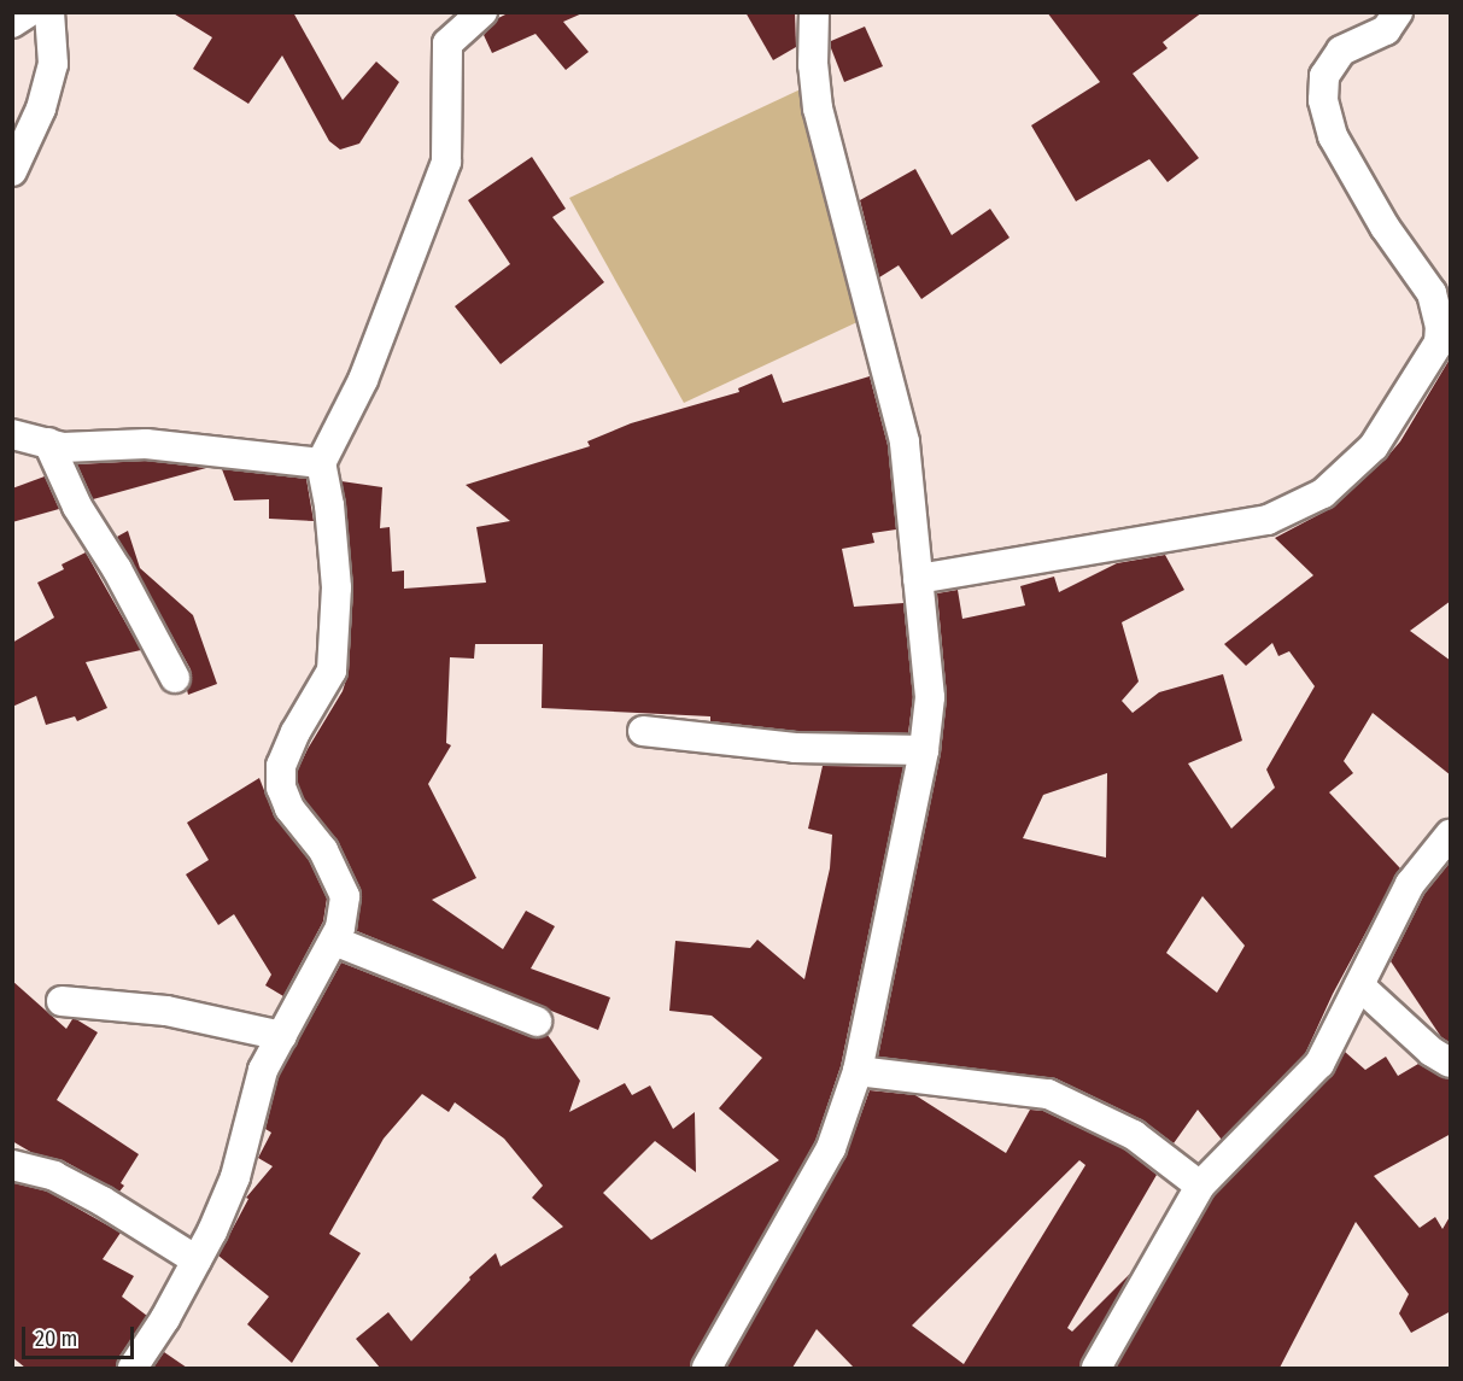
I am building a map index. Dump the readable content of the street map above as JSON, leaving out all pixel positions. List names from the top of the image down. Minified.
{"scale_bar":"20 m"}
